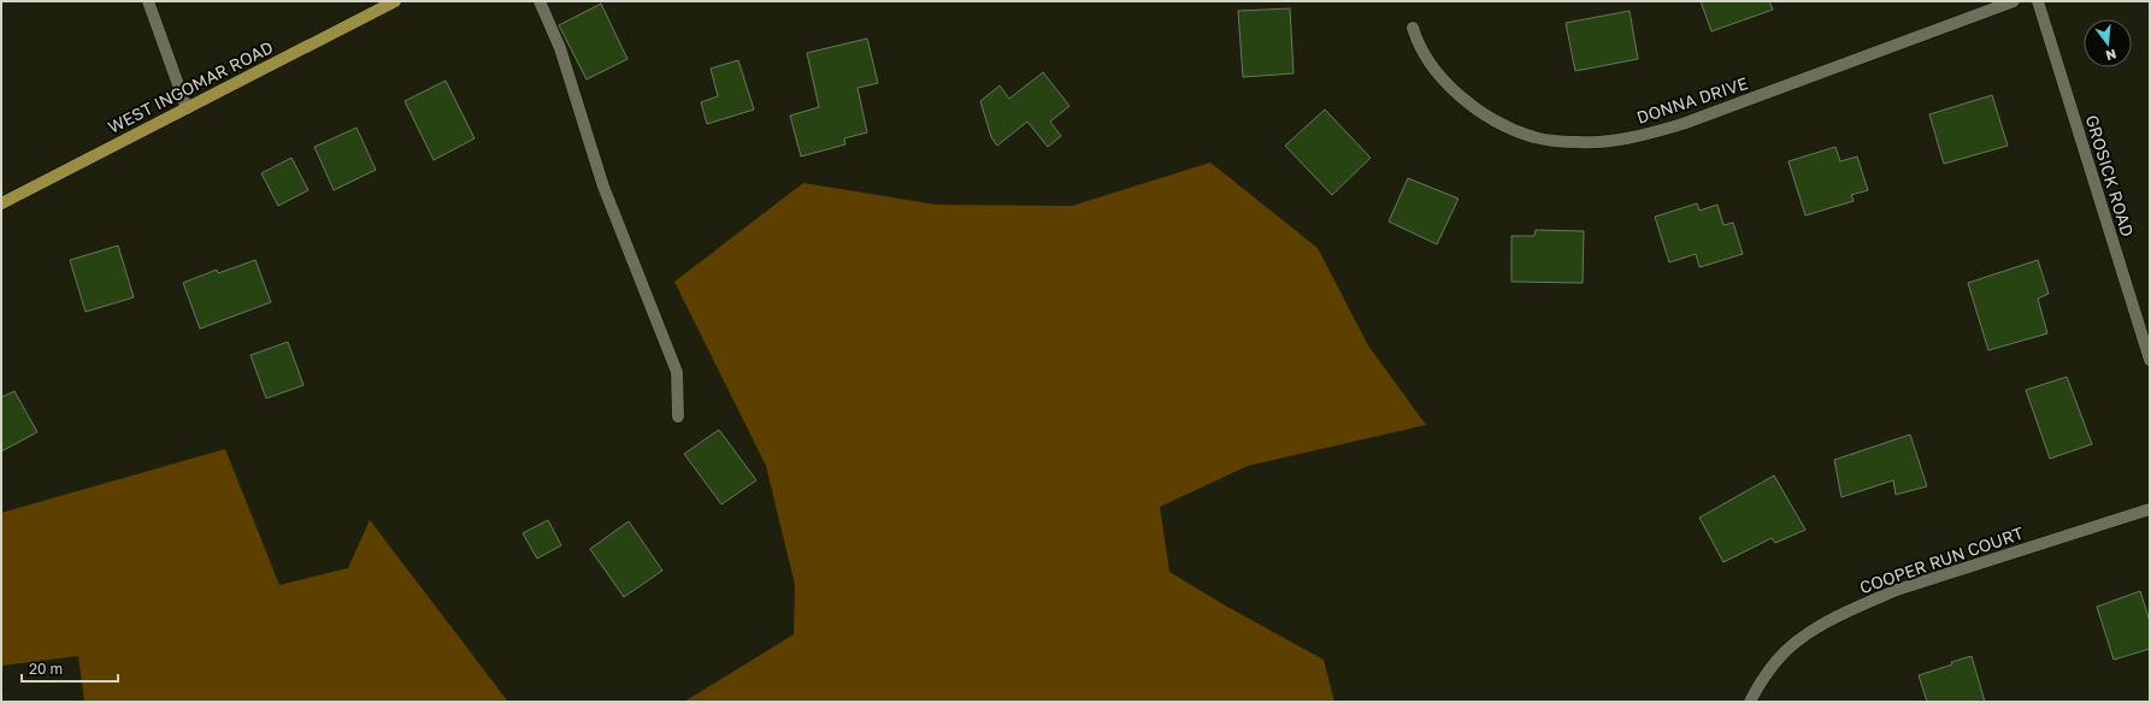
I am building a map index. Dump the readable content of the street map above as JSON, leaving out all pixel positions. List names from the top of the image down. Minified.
{"streets":{"main road":["WEST INGOMAR ROAD"],"street":["DONNA DRIVE","GROSICK ROAD","COOPER RUN COURT"]},"scale_bar":"20 m","north":"bottom"}
